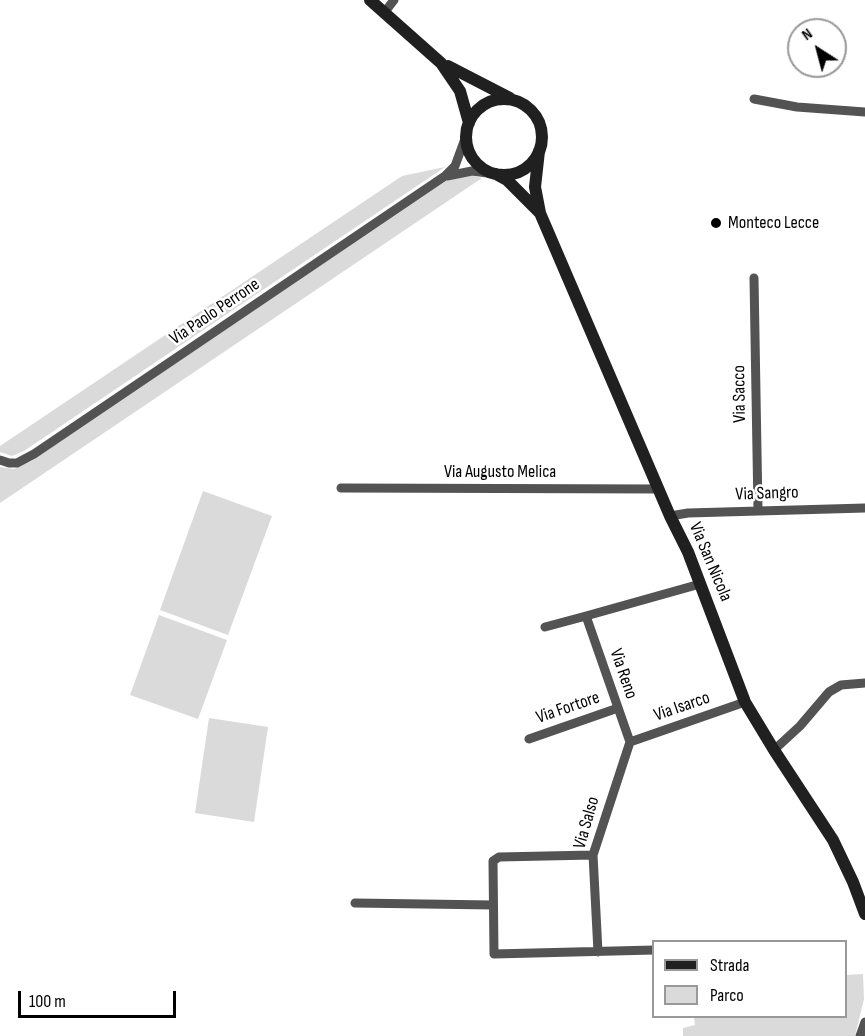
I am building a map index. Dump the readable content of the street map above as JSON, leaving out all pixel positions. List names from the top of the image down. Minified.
{"streets":{"street":["Via Paolo Perrone","Via Sacco","Via Augusto Melica","Via Sangro","Via San Nicola","Via Reno","Via Isarco","Via Fortore","Via Salso"]},"crossings":[["Via Paolo Perrone","Via San Nicola"],["Via Sacco","Via Sangro"],["Via Augusto Melica","Via San Nicola"],["Via Sangro","Via San Nicola"],["Via San Nicola","Via Isarco"],["Via Reno","Via Isarco"],["Via Reno","Via Fortore"],["Via Reno","Via Salso"],["Via Isarco","Via Salso"]],"places":["Monteco Lecce"],"legend":["Strada","Parco"],"scale_bar":"100 m","north":"top left"}
